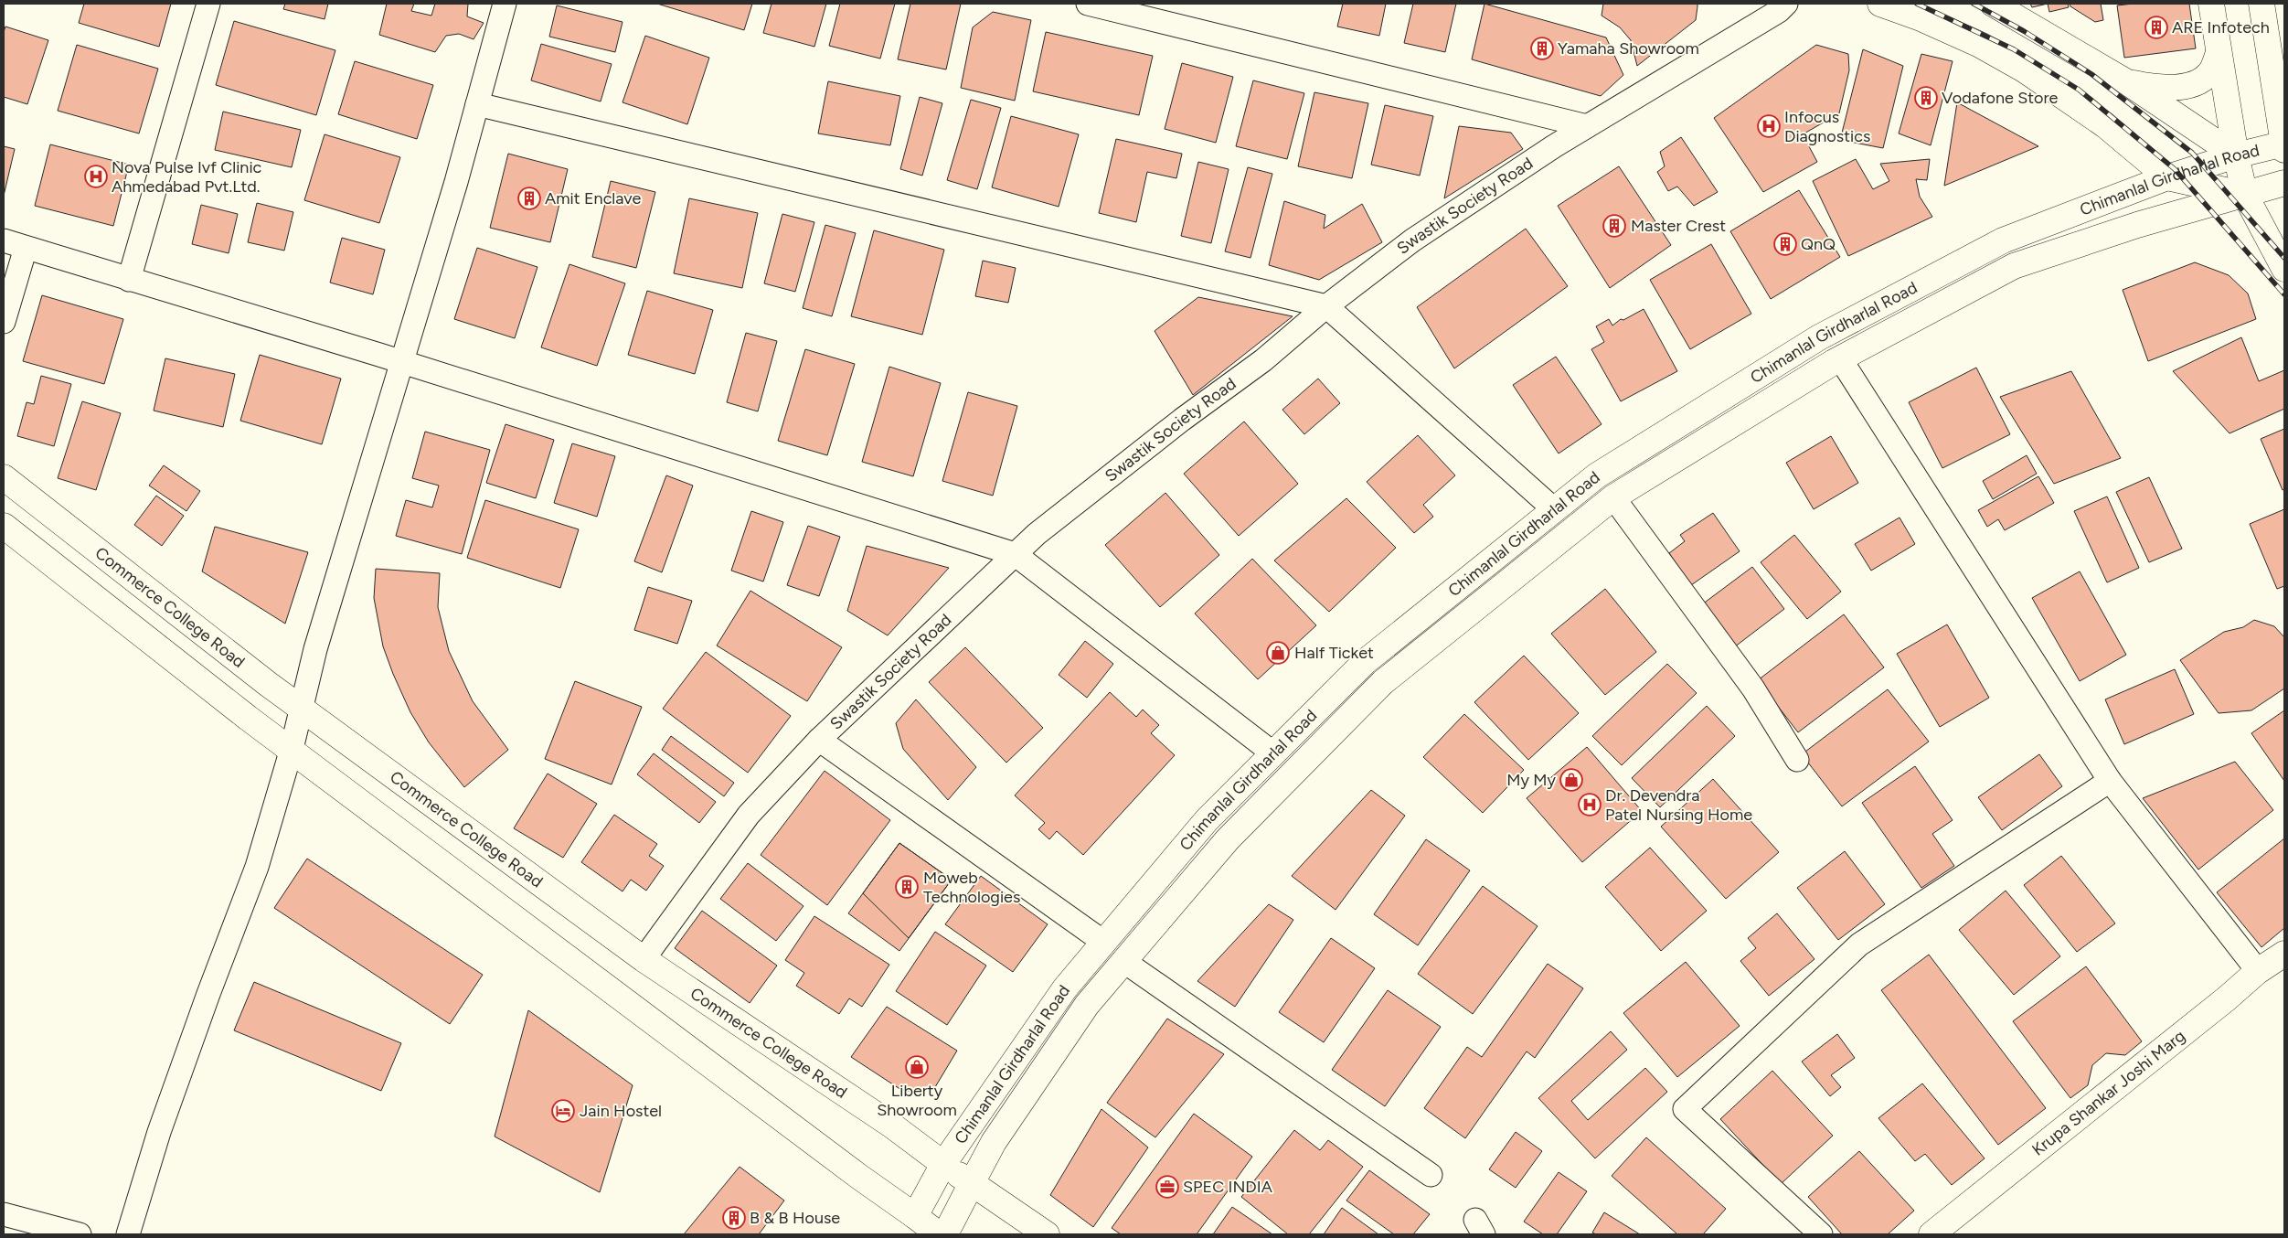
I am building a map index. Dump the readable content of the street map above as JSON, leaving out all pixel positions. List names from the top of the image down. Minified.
{"streets":{"main road":["Chimanlal Girdharlal Road","Commerce College Road","Krupa Shankar Joshi Marg"],"street":["Swastik Society Road"]},"crossings":[["Chimanlal Girdharlal Road","Commerce College Road"],["Swastik Society Road","Commerce College Road"]],"places":{"building":["ARE Infotech","Yamaha Showroom","Vodafone Store","Amit Enclave","Master Crest","QnQ","Moweb Technologies","B & B House"],"hospital":["Infocus Diagnostics","Nova Pulse Ivf Clinic Ahmedabad Pvt.Ltd.","Dr. Devendra Patel Nursing Home"],"shop":["Half Ticket","My My","Liberty Showroom"],"hotel":["Jain Hostel"],"office":["SPEC INDIA"]}}
